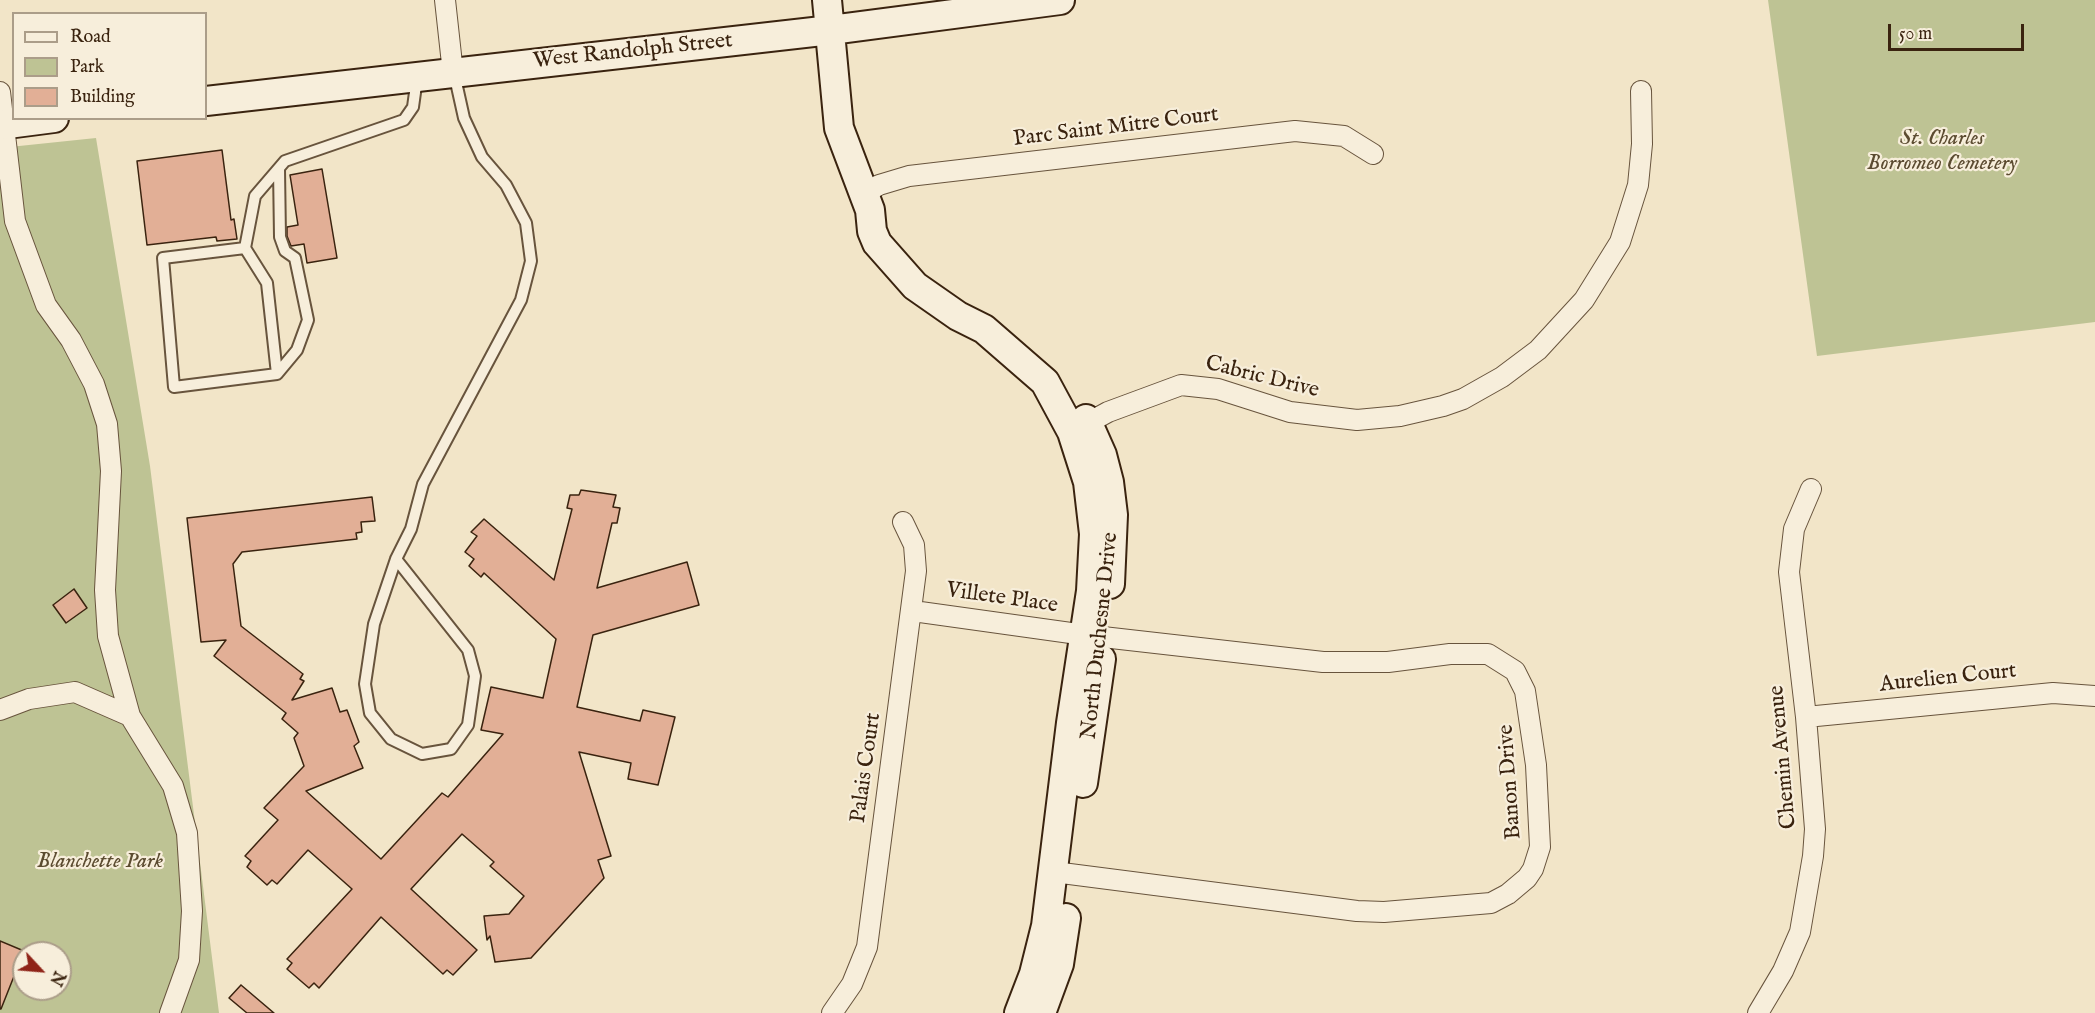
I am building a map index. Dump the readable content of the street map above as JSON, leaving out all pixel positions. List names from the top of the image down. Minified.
{"streets":{"street":["West Randolph Street","Parc Saint Mitre Court","Cabric Drive","Villete Place","North Duchesne Drive","Aurelien Court","Chemin Avenue","Palais Court","Banon Drive"]},"crossings":[["West Randolph Street","North Duchesne Drive"],["Parc Saint Mitre Court","North Duchesne Drive"],["Cabric Drive","North Duchesne Drive"],["Villete Place","North Duchesne Drive"],["Villete Place","Palais Court"],["Villete Place","Banon Drive"],["North Duchesne Drive","Banon Drive"],["Aurelien Court","Chemin Avenue"]],"parks":["St. Charles Borromeo Cemetery","Blanchette Park"],"legend":["Road","Park","Building"],"scale_bar":"50 m","north":"bottom right"}
